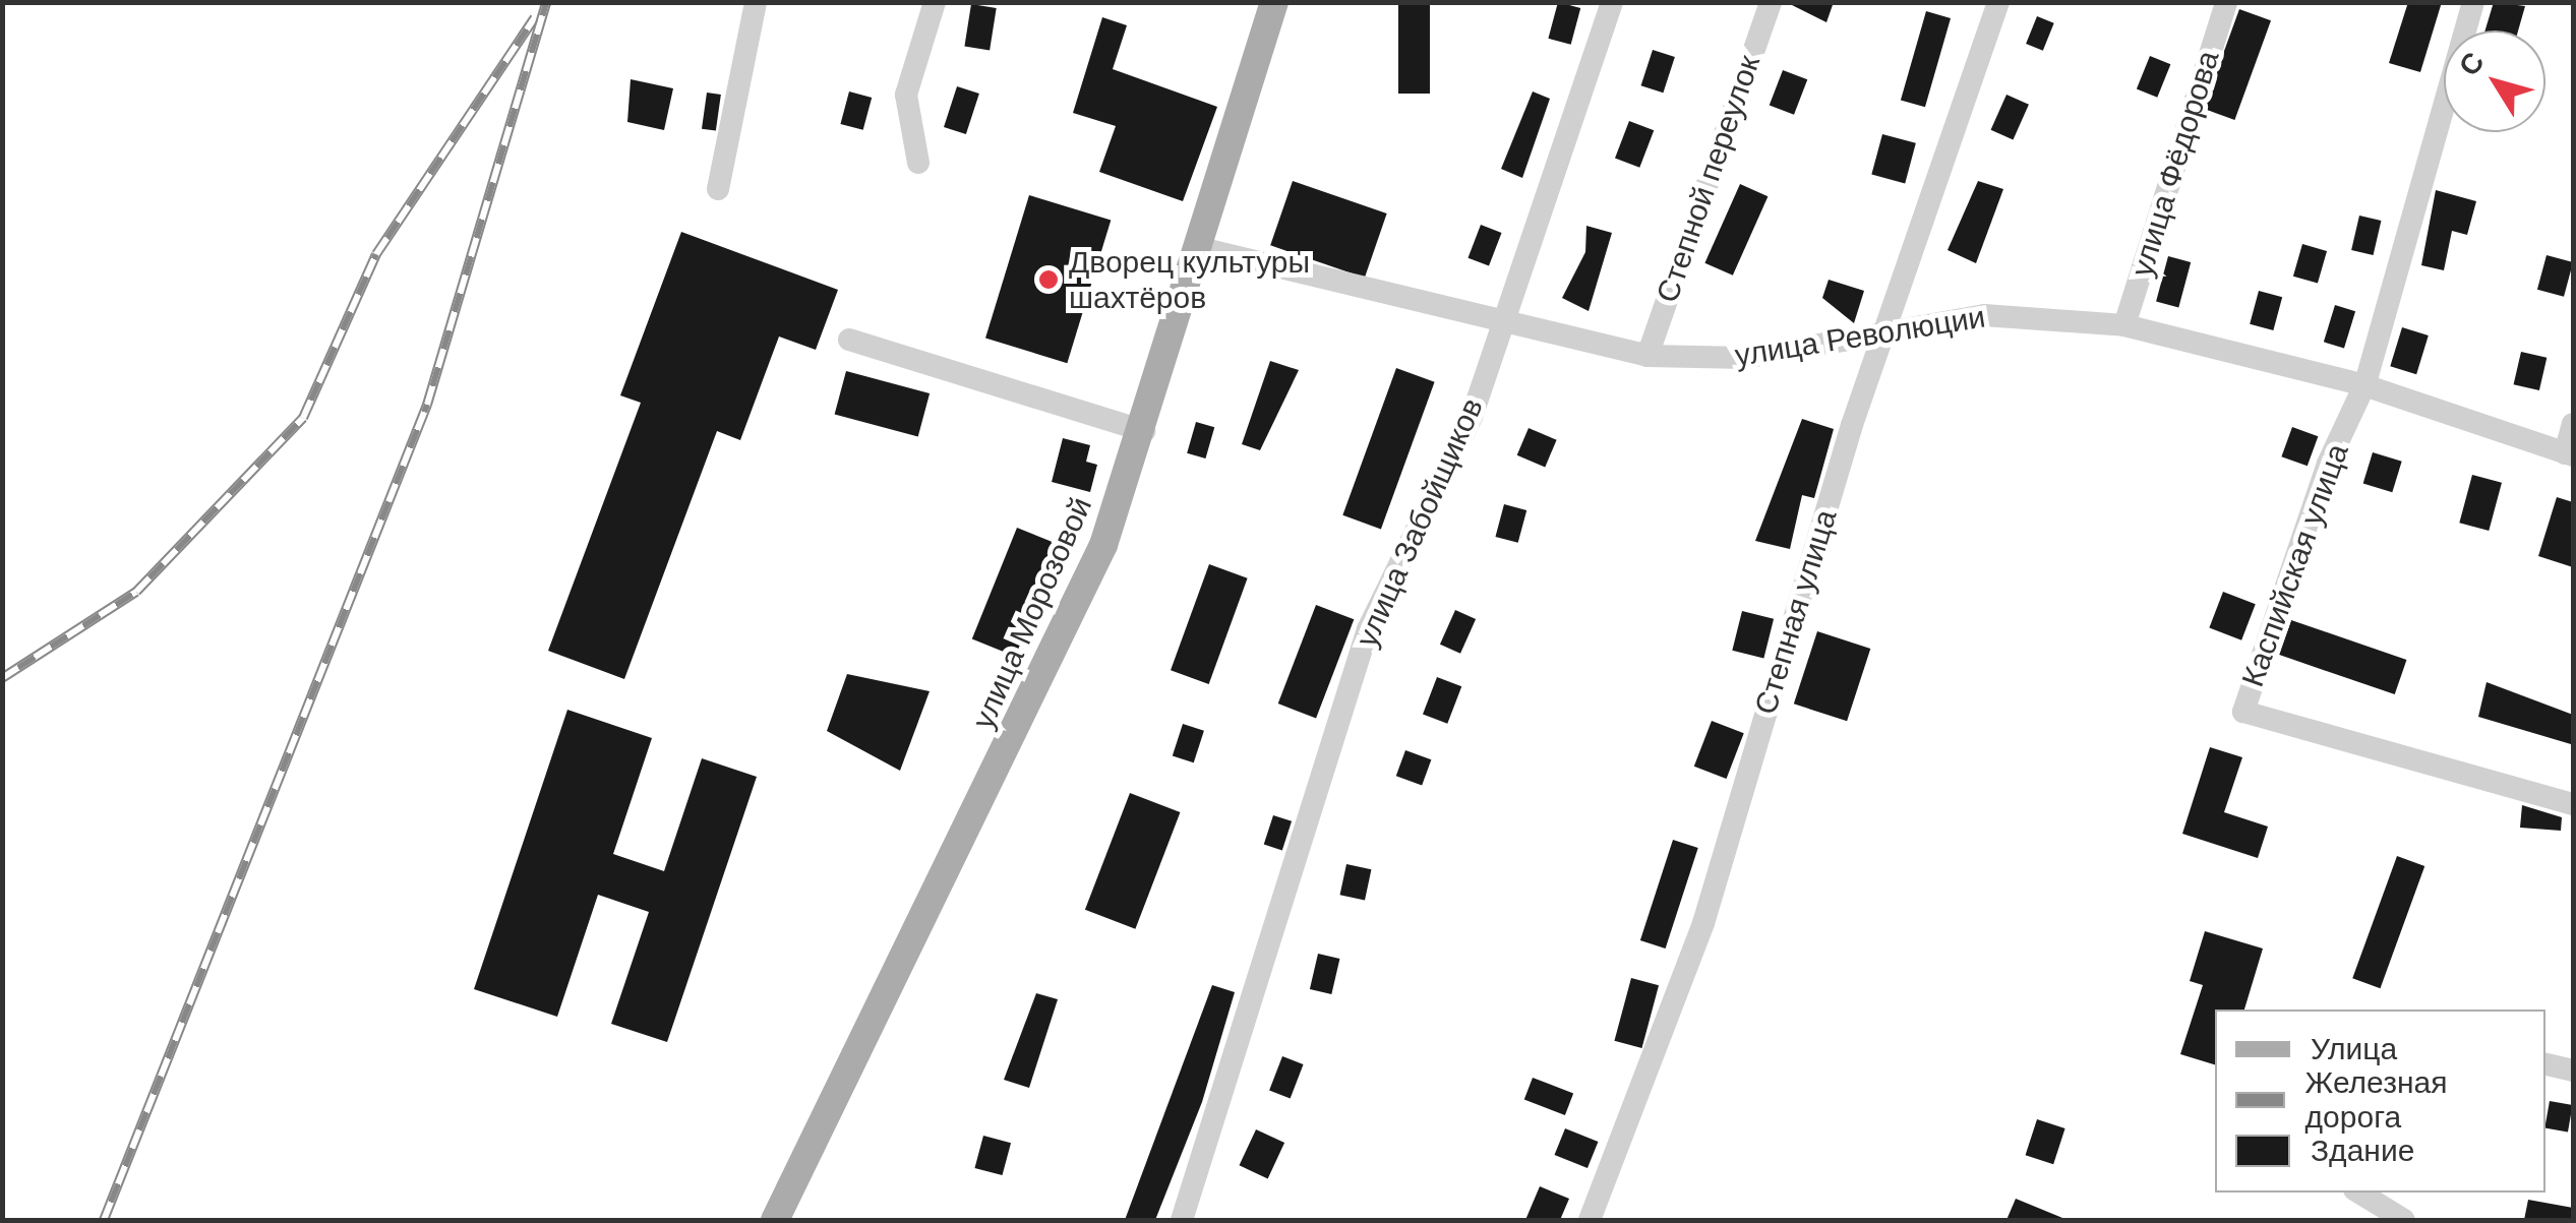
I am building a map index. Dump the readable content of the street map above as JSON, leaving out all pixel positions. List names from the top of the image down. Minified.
{"streets":{"main road":["улица Морозовой"],"street":["улица Фёдорова","Степной переулок","улица Революции","улица Забойщиков","Каспийская улица","Степная улица"]},"crossings":[["улица Фёдорова","улица Революции"],["Степной переулок","улица Революции"],["улица Революции","улица Забойщиков"],["улица Революции","Каспийская улица"],["улица Революции","Степная улица"],["улица Революции","улица Морозовой"]],"places":["Дворец культуры шахтёров"],"legend":["Улица","Железная дорога","Здание"],"north":"top left"}
